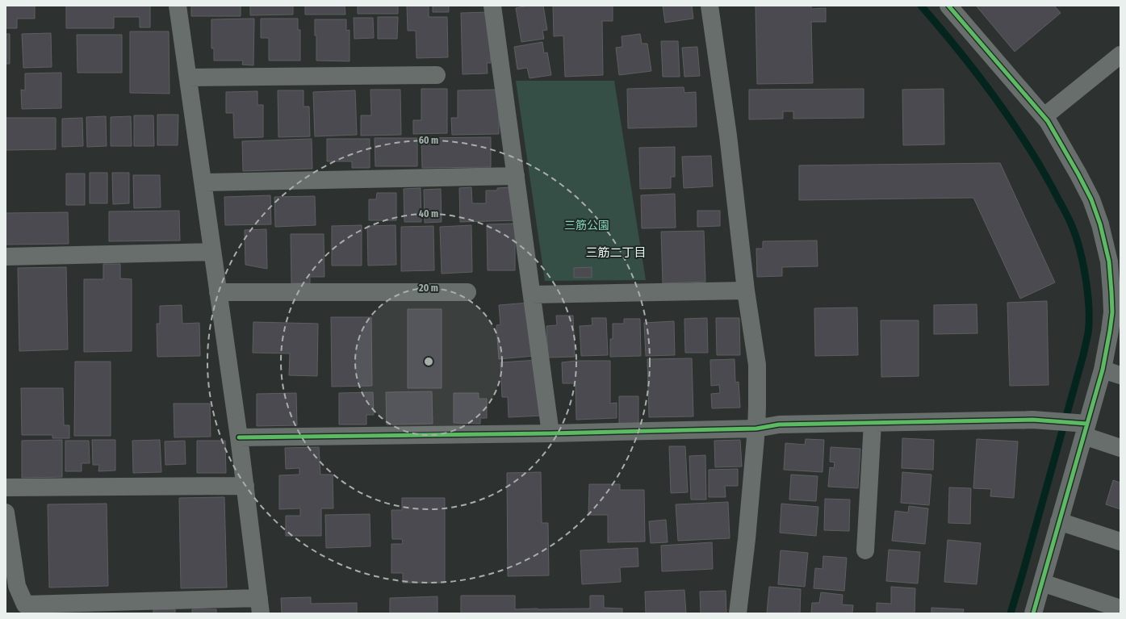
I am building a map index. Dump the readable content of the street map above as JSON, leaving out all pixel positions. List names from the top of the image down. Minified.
{"districts":["三筋二丁目"],"parks":["三筋公園"],"rings":["60 m","40 m","20 m"]}
